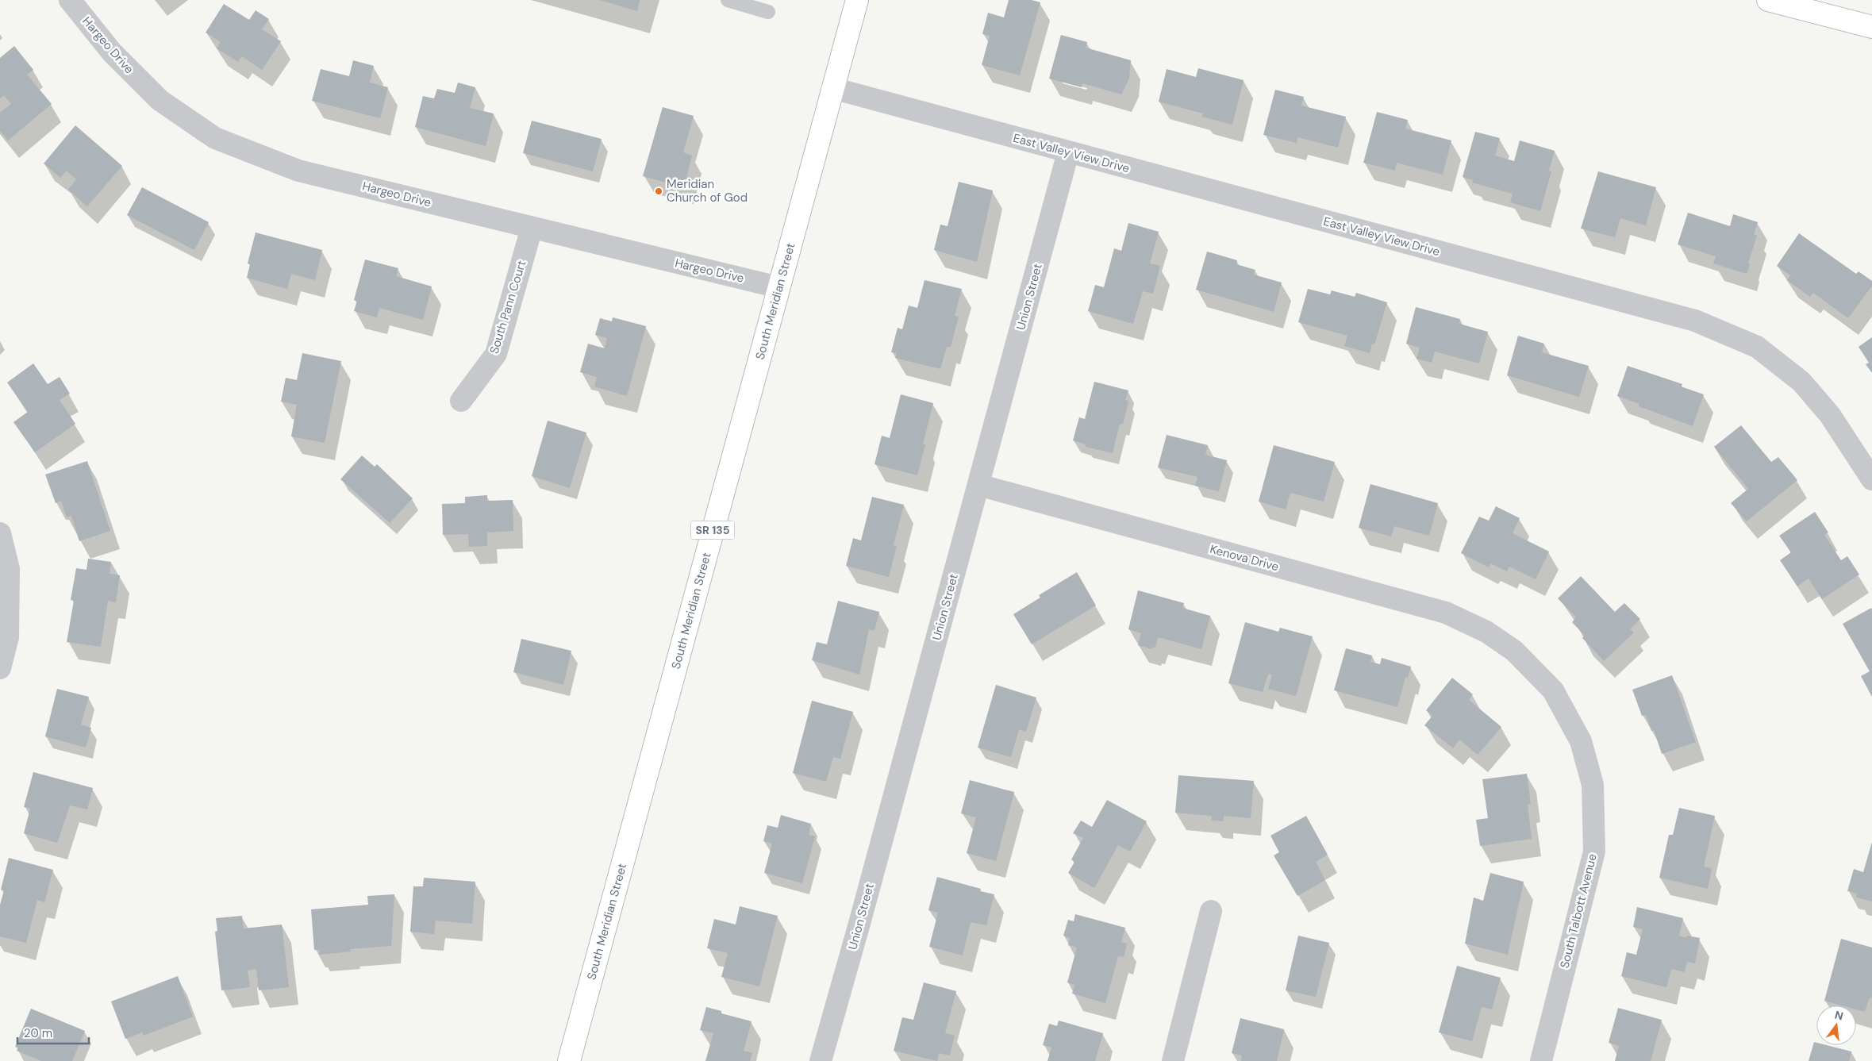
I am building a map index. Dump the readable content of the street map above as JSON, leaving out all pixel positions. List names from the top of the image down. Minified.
{"streets":{"main road":["South Meridian Street","SR 135"],"street":["Hargeo Drive","East Valley View Drive","Union Street","South Pann Court","Kenova Drive","South Talbott Avenue"]},"crossings":[["Hargeo Drive","South Meridian Street"],["Hargeo Drive","South Pann Court"],["East Valley View Drive","Union Street"],["East Valley View Drive","South Meridian Street"],["Union Street","Kenova Drive"],["Kenova Drive","South Talbott Avenue"]],"places":["Meridian Church of God"],"scale_bar":"20 m","north":"top"}
